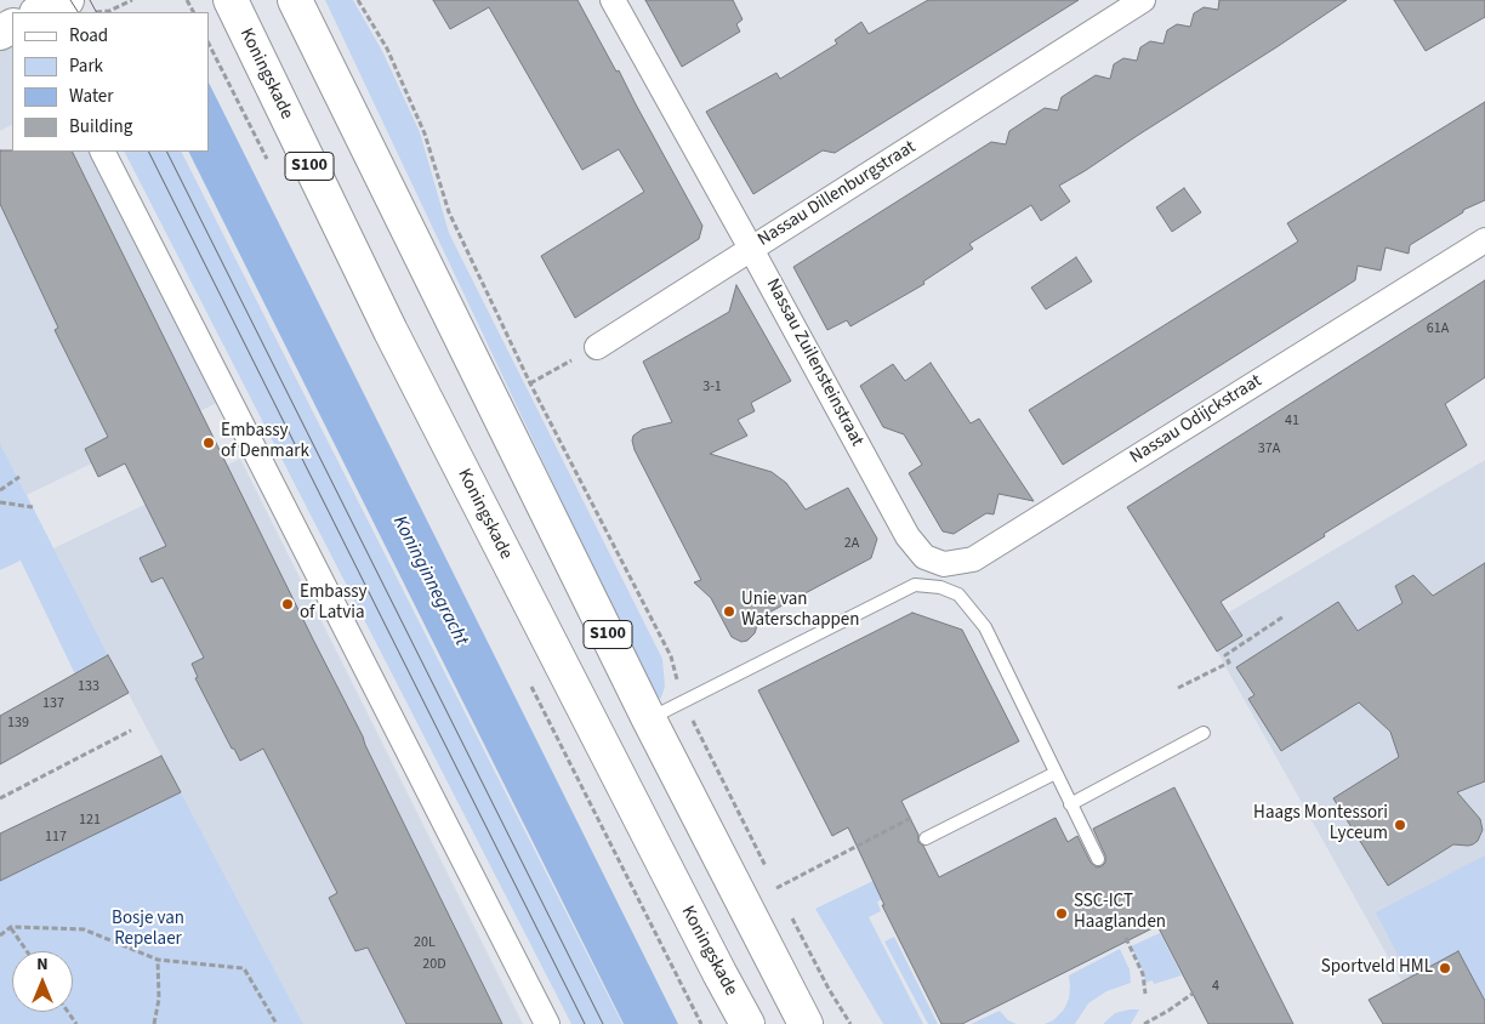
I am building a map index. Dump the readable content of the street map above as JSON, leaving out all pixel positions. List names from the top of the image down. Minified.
{"streets":{"main road":["Koningskade","S100"],"street":["Nassau Dillenburgstraat","Nassau Zuilensteinstraat","Nassau Odijckstraat"]},"crossings":[["Nassau Dillenburgstraat","Nassau Zuilensteinstraat"],["Nassau Zuilensteinstraat","Nassau Odijckstraat"]],"water":["Koninginnegracht"],"parks":["Bosje van Repelaer"],"places":["Embassy of Denmark","Embassy of Latvia","Unie van Waterschappen","Haags Montessori Lyceum","SSC-ICT Haaglanden","Sportveld HML"],"house_numbers":["61A","3-1","41","37A","2A","133","137","139","121","117","20L","20D","4"],"legend":["Road","Park","Water","Building"],"north":"top"}
